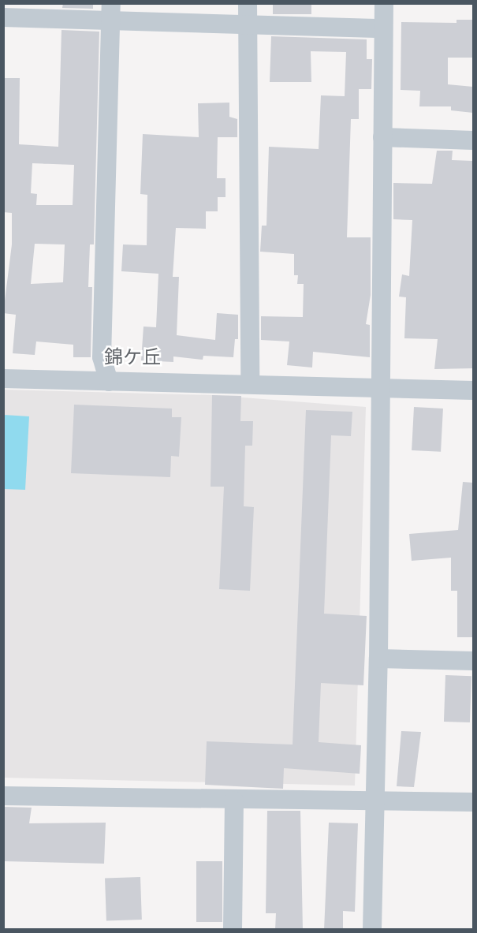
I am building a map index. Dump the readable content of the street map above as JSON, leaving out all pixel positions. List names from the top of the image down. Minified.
{"districts":["錦ケ丘"]}
